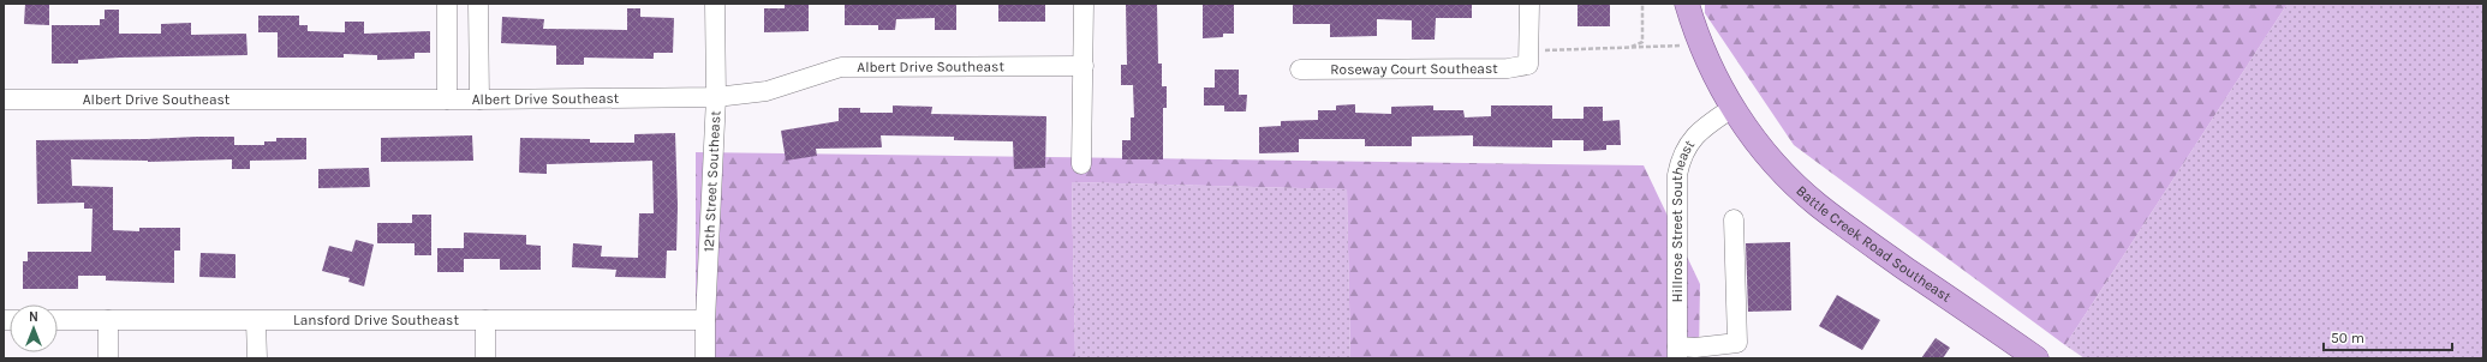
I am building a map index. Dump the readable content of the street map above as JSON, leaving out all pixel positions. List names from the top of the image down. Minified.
{"streets":{"main road":["Battle Creek Road Southeast"],"street":["Albert Drive Southeast","Roseway Court Southeast","12th Street Southeast","Hillrose Street Southeast","Lansford Drive Southeast"]},"crossings":[["Albert Drive Southeast","12th Street Southeast"],["12th Street Southeast","Lansford Drive Southeast"],["Hillrose Street Southeast","Battle Creek Road Southeast"]],"scale_bar":"50 m","north":"top"}
